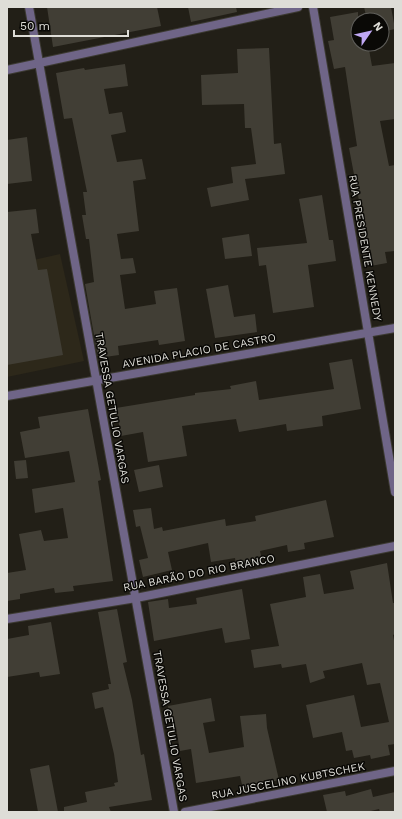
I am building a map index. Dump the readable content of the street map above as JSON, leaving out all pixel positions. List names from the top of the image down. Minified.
{"streets":{"street":["RUA PRESIDENTE KENNEDY","AVENIDA PLACIO DE CASTRO","TRAVESSA GETULIO VARGAS","RUA BARÃO DO RIO BRANCO","RUA JUSCELINO KUBTSCHEK"]},"crossings":[["RUA PRESIDENTE KENNEDY","AVENIDA PLACIO DE CASTRO"],["AVENIDA PLACIO DE CASTRO","TRAVESSA GETULIO VARGAS"],["TRAVESSA GETULIO VARGAS","RUA BARÃO DO RIO BRANCO"]],"scale_bar":"50 m","north":"top right"}
